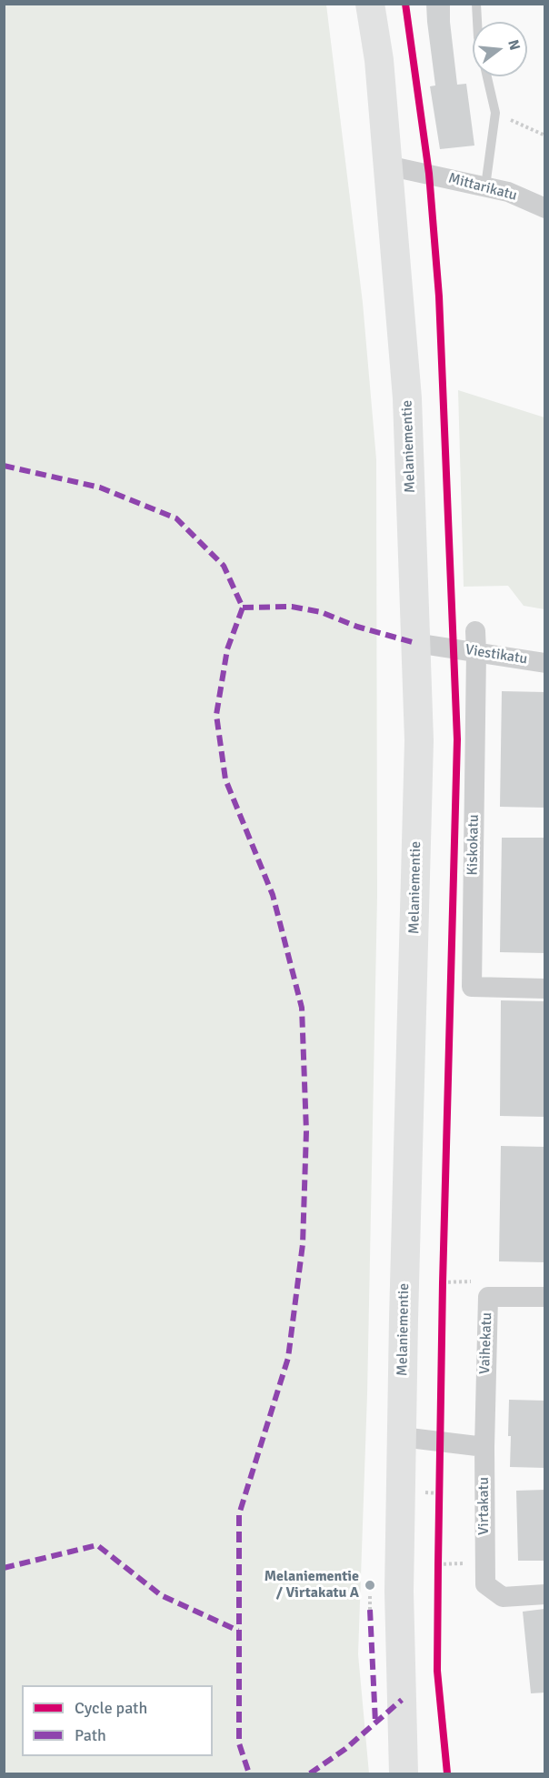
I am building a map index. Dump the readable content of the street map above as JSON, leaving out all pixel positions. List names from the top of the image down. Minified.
{"streets":{"main road":["Melaniementie"],"street":["Mittarikatu","Viestikatu","Kiskokatu","Vaihekatu","Virtakatu"]},"crossings":[["Mittarikatu","Melaniementie"],["Melaniementie","Viestikatu"],["Viestikatu","Kiskokatu"],["Vaihekatu","Virtakatu"]],"places":["Melaniementie / Virtakatu A"],"legend":["Cycle path","Path"],"north":"right"}
